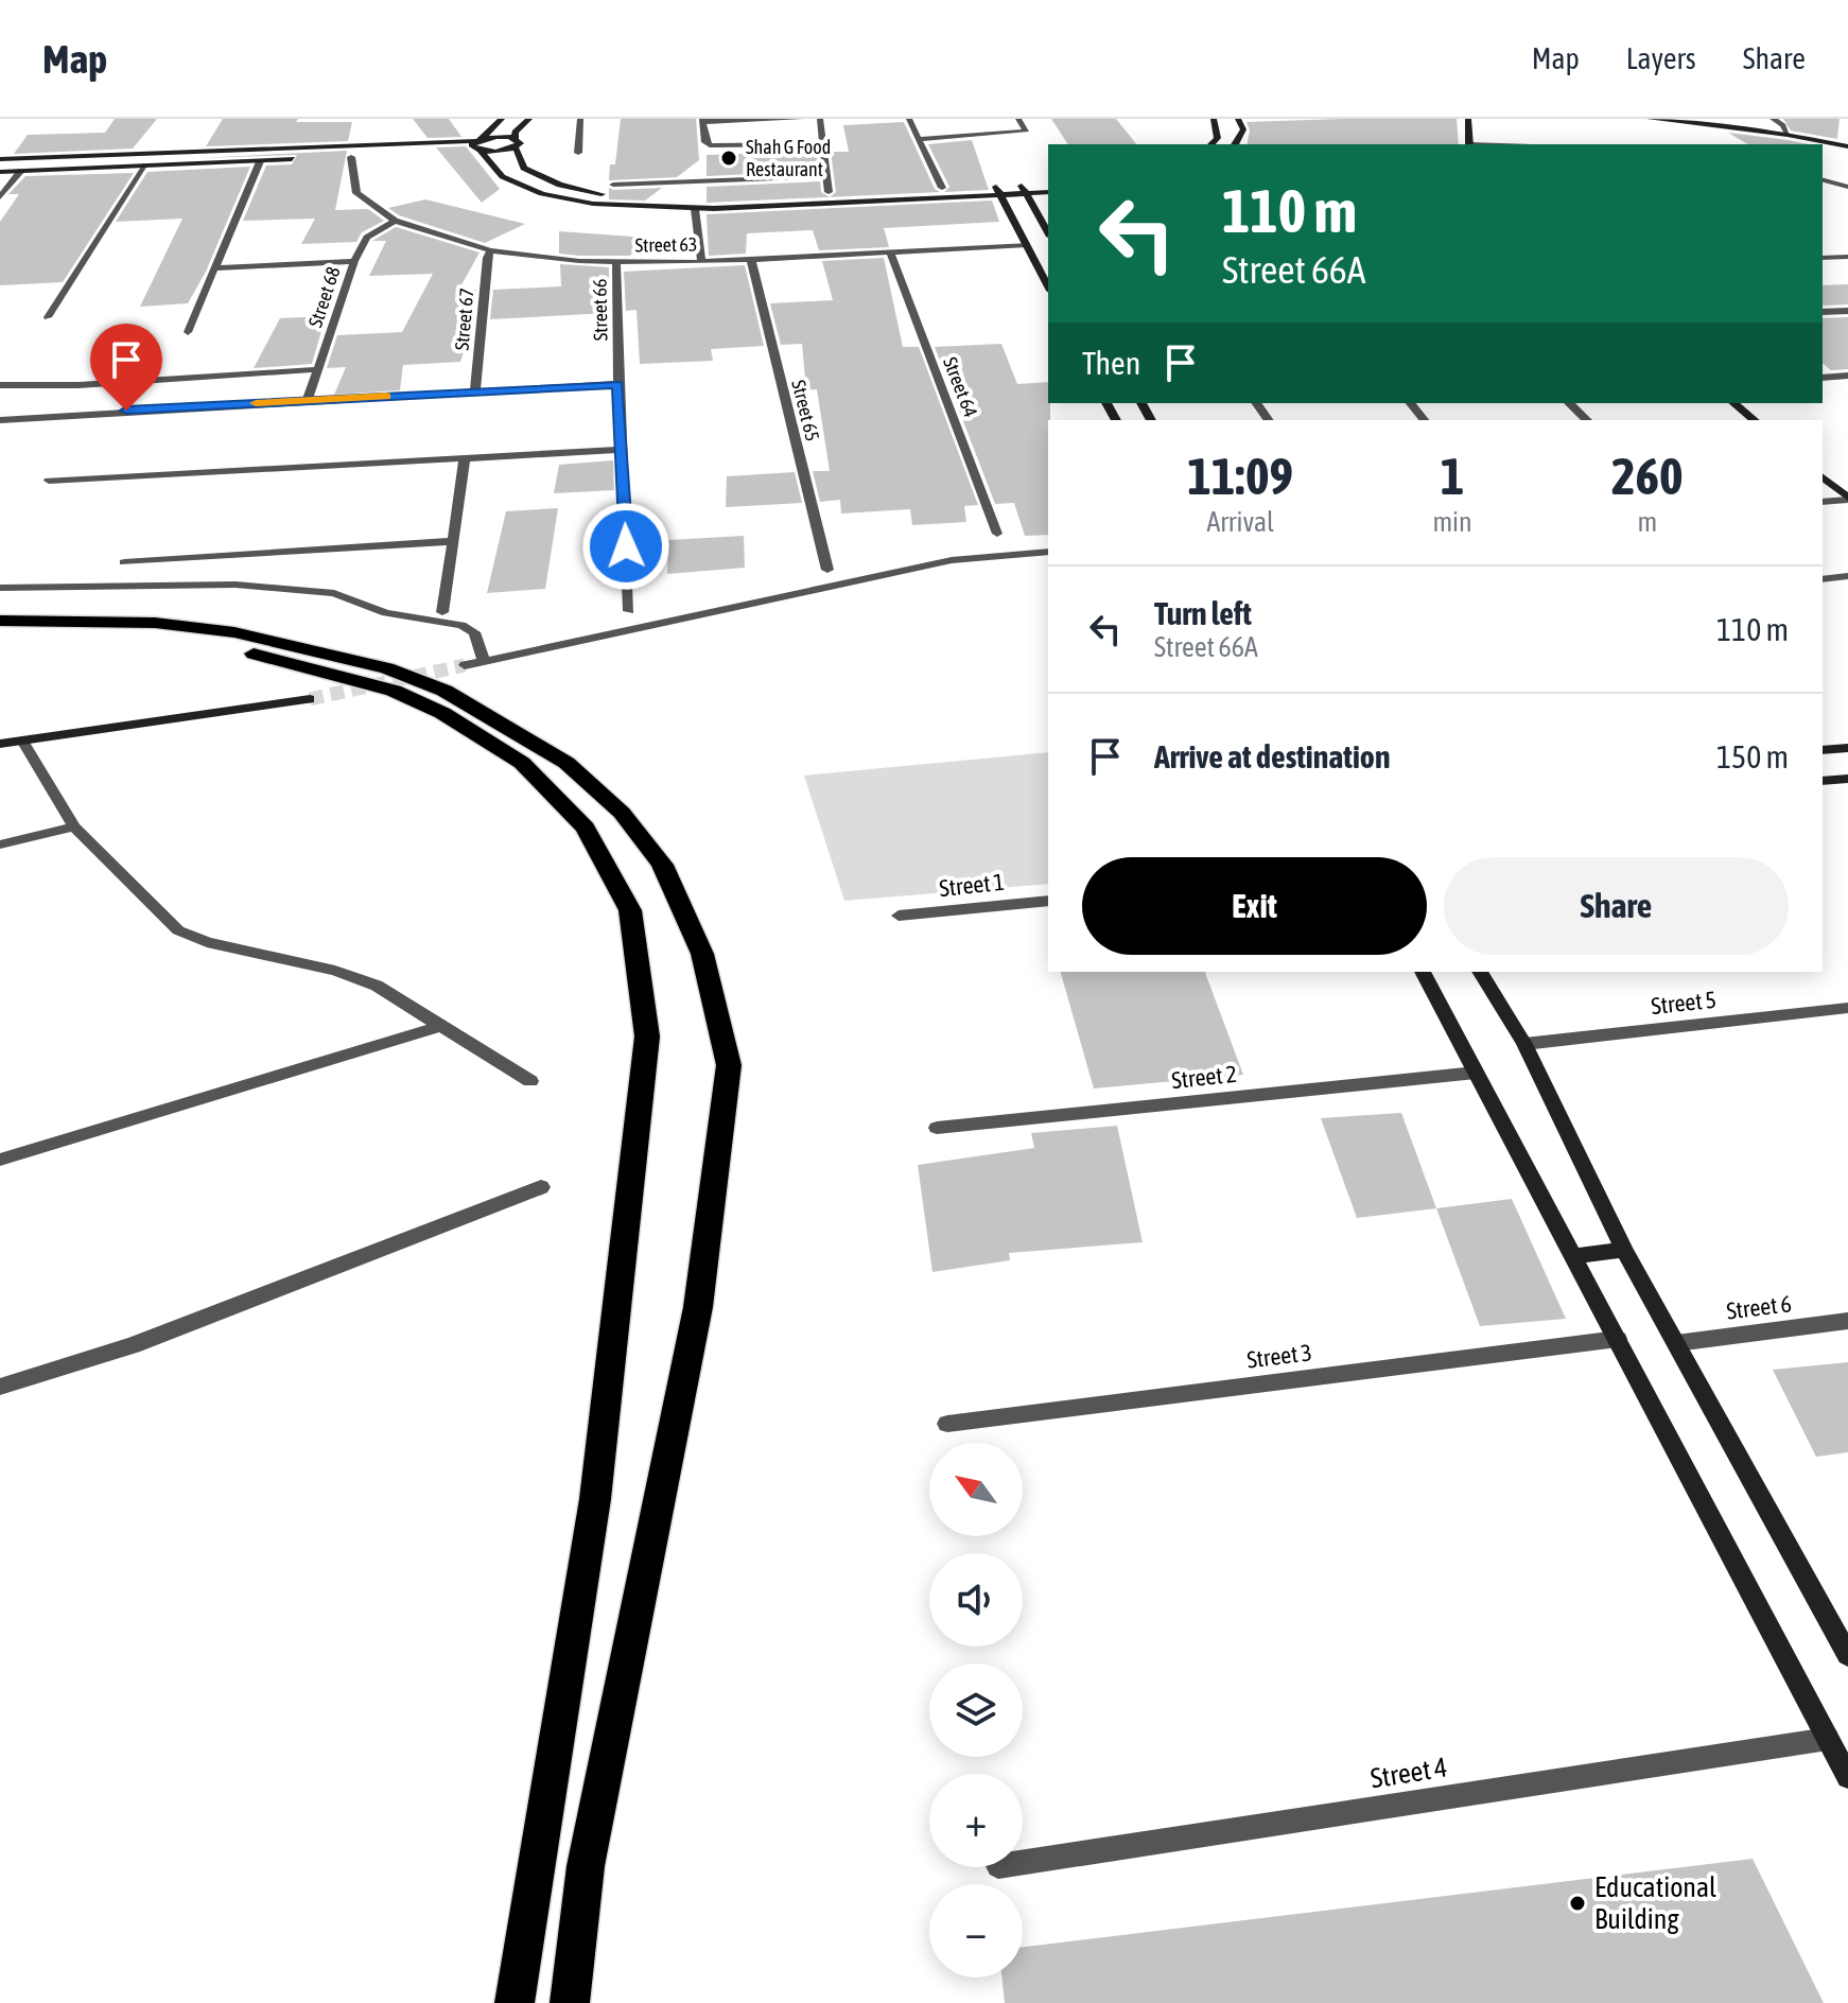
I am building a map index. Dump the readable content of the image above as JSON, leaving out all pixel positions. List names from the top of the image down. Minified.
{"streets":{"street":["Street 63","Street 68","Street 66","Street 67","Street 64","Street 65","Street 1","Street 5","Street 2","Street 6","Street 3","Street 4"]},"crossings":[["Street 63","Street 68"],["Street 63","Street 66"],["Street 63","Street 67"],["Street 63","Street 64"],["Street 63","Street 65"]],"places":["Shah G Food Restaurant","Educational Building"],"north":"top left","page":{"header":"Map","nav":["Map","Layers","Share"],"turn":["110 m","Street 66A"],"then":"Then","eta":["11:09","Arrival","1","min","260","m"],"list":[{"name":"Turn left","note":"Street 66A","value":"110 m"},{"name":"Arrive at destination","value":"150 m"}],"buttons":["Exit","Share"],"map_buttons":["+","−"]}}
